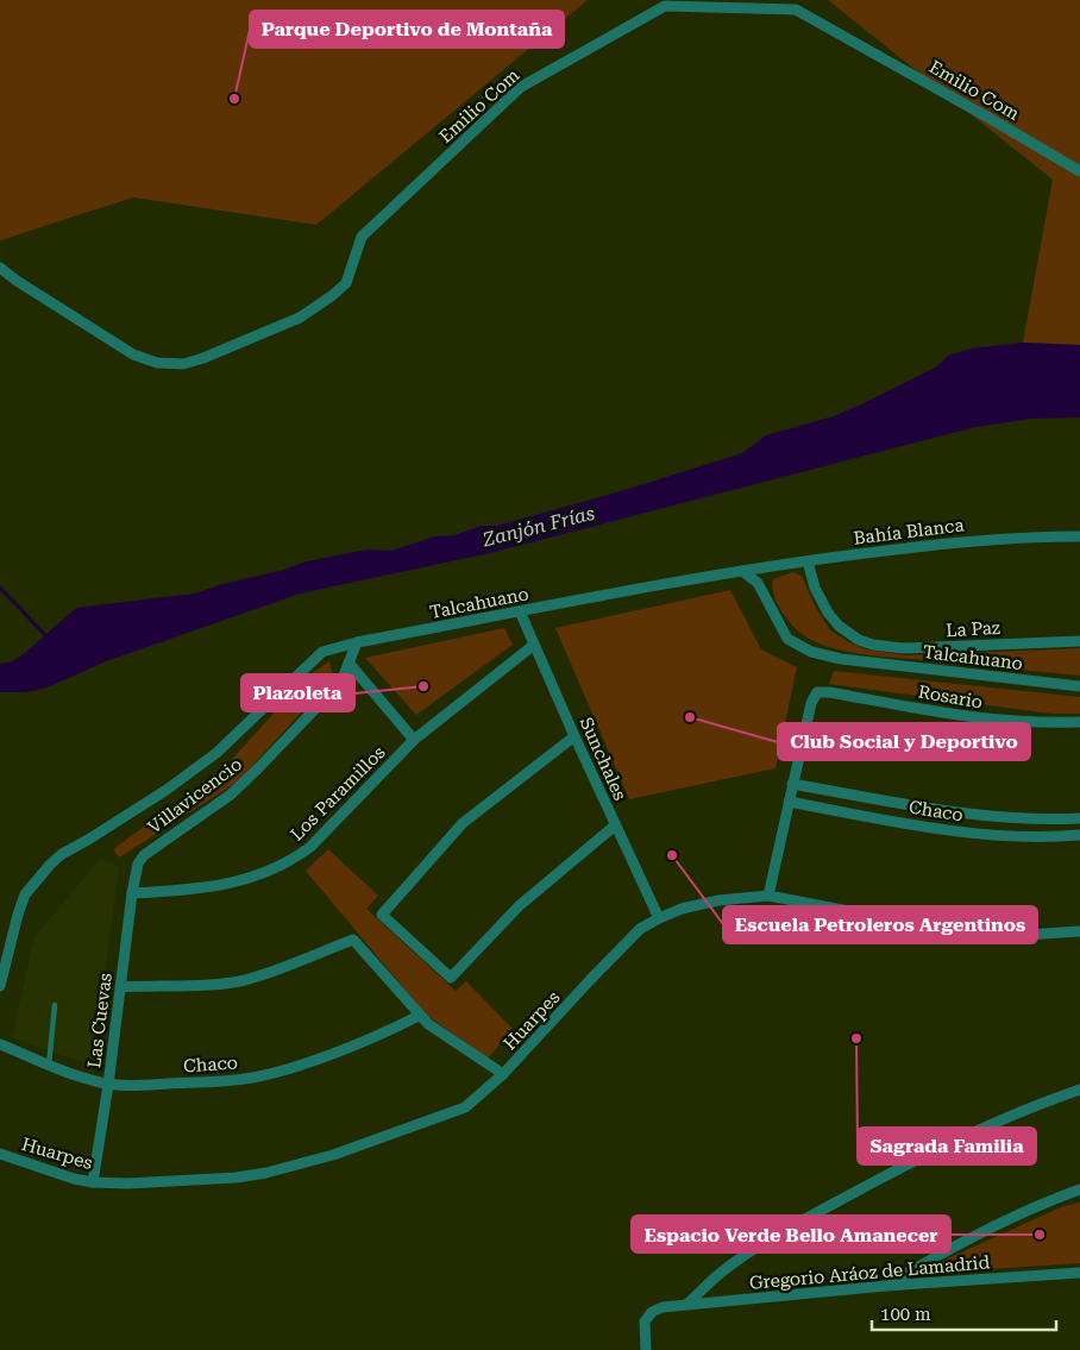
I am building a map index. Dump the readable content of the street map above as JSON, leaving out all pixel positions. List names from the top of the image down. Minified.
{"streets":{"street":["Emilio Com","Bahía Blanca","Talcahuano","La Paz","Rosario","Sunchales","Los Paramillos","Villavicencio","Chaco","Las Cuevas","Huarpes","Gregorio Aráoz de Lamadrid"]},"crossings":[["Bahía Blanca","Talcahuano"],["Bahía Blanca","La Paz"],["Talcahuano","Sunchales"],["Talcahuano","Villavicencio"],["Rosario","Chaco"],["Sunchales","Los Paramillos"],["Sunchales","Huarpes"],["Los Paramillos","Las Cuevas"],["Villavicencio","Las Cuevas"],["Chaco","Las Cuevas"],["Las Cuevas","Huarpes"]],"water":["Zanjón Frías"],"places":["Parque Deportivo de Montaña","Plazoleta","Club Social y Deportivo","Escuela Petroleros Argentinos","Sagrada Familia","Espacio Verde Bello Amanecer"],"scale_bar":"100 m"}
